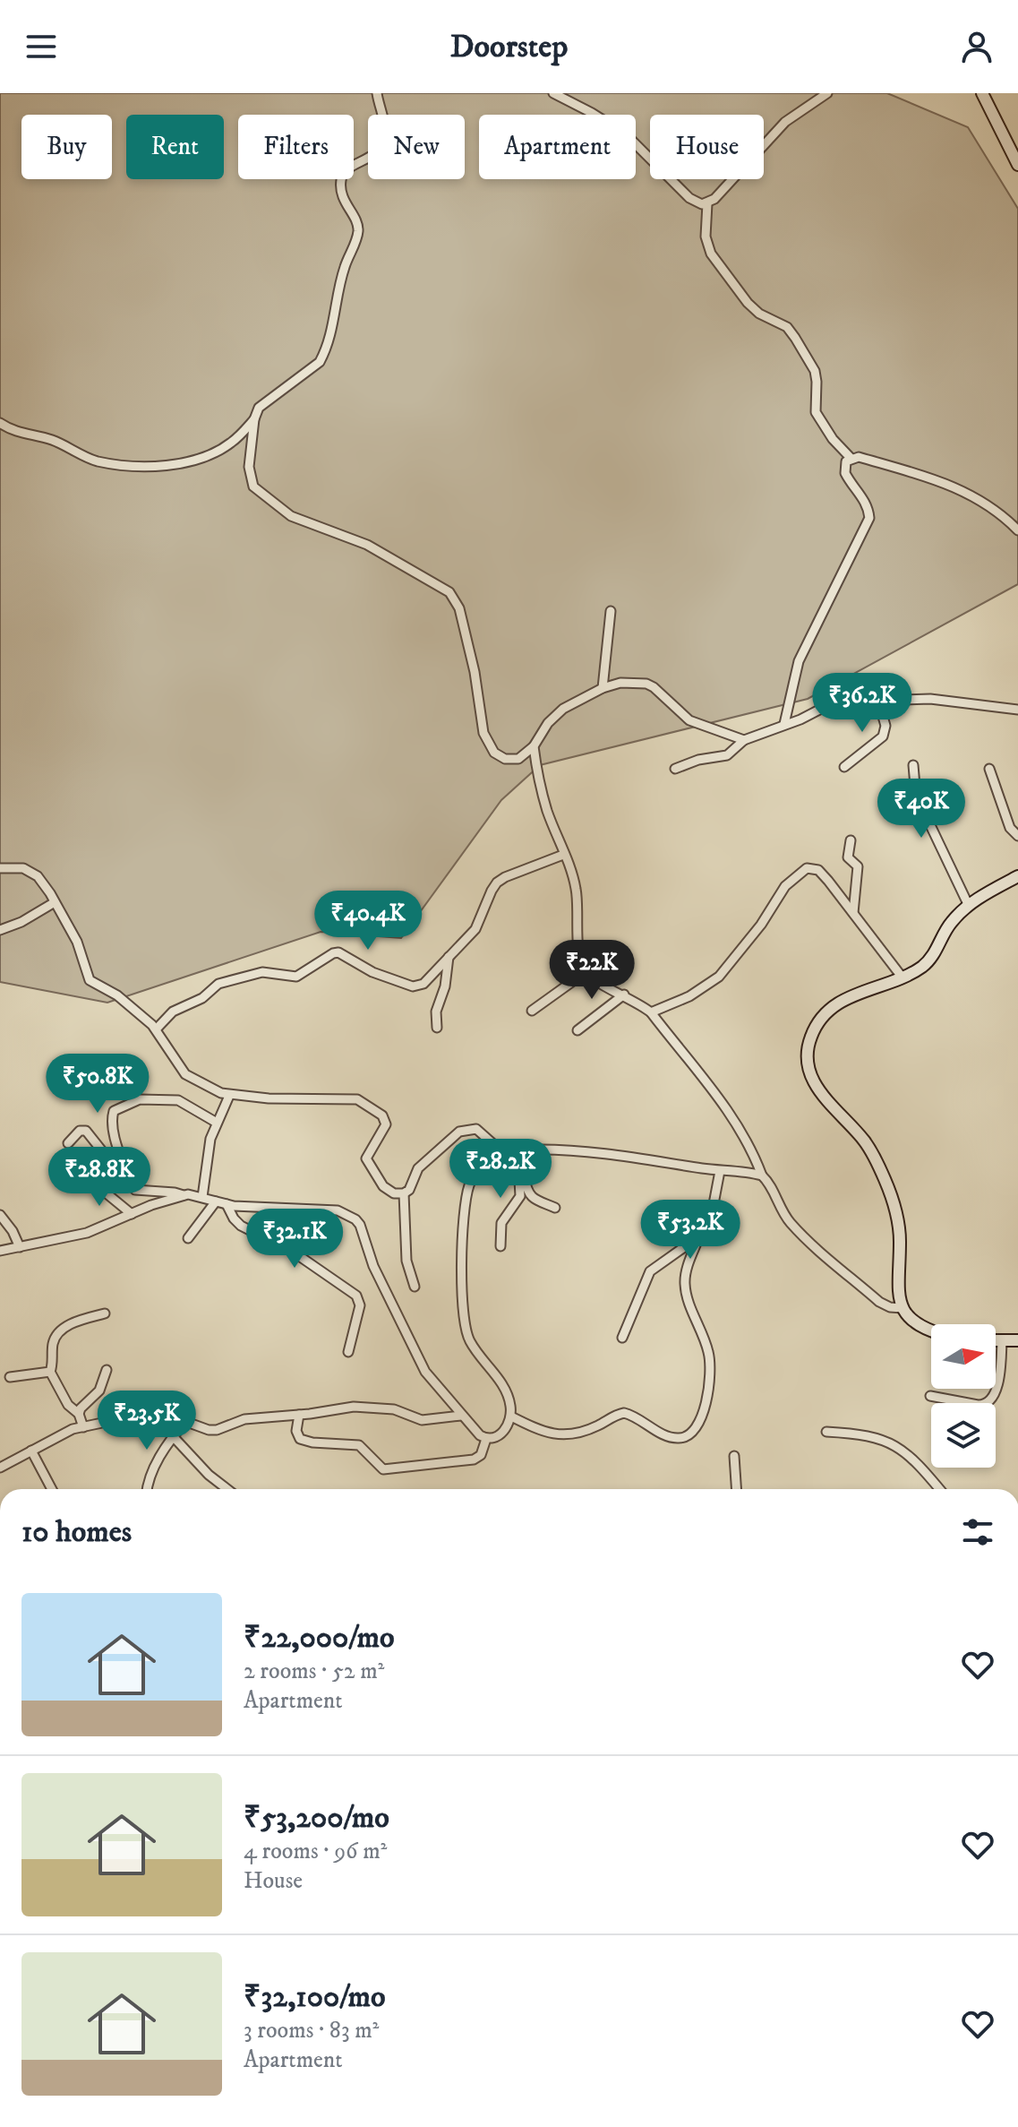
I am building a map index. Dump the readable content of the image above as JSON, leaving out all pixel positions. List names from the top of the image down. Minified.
{"north":"right","page":{"header":"Doorstep","chip":["Buy","Rent","Filters","New","Apartment","House"],"price":["₹36.2K","₹40K","₹40.4K","₹22K","₹50.8K","₹28.2K","₹28.8K","₹53.2K","₹32.1K","₹23.5K"],"heading":"10 homes","list":[{"name":"₹22,000/mo","note":"2 rooms · 52 m² · Apartment"},{"name":"₹53,200/mo","note":"4 rooms · 96 m² · House"},{"name":"₹32,100/mo","note":"3 rooms · 83 m² · Apartment"}]}}
